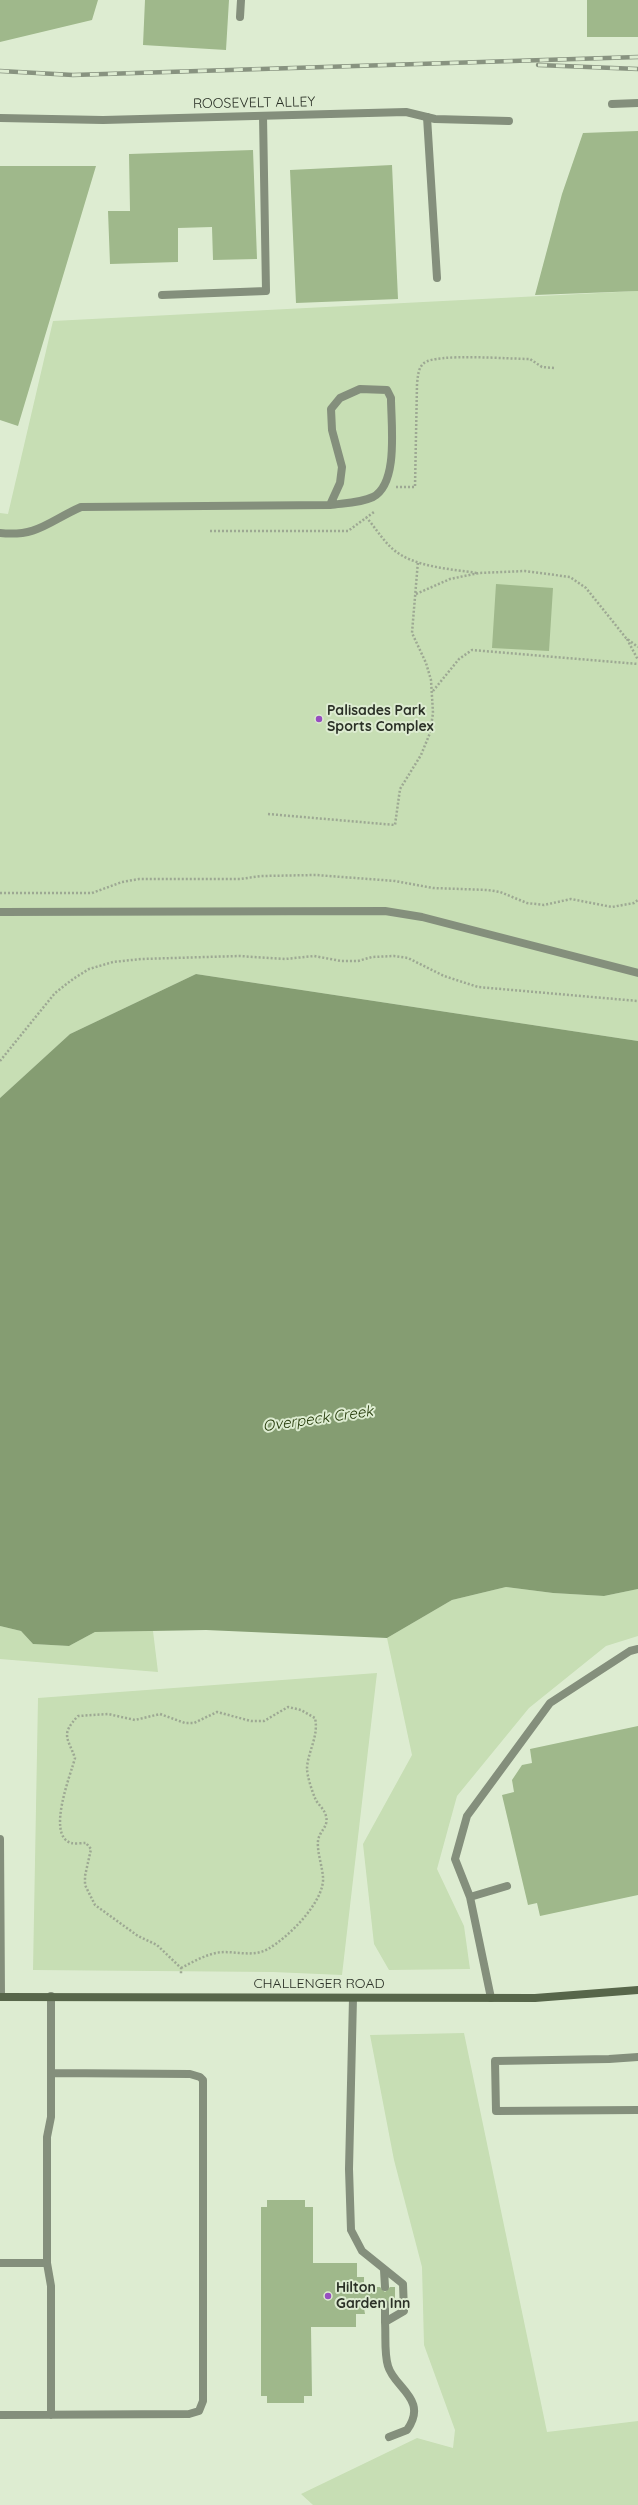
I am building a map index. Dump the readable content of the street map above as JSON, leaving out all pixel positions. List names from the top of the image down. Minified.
{"streets":{"main road":["CHALLENGER ROAD"],"street":["ROOSEVELT ALLEY"]},"water":["Overpeck Creek"],"places":["Palisades Park Sports Complex","Hilton Garden Inn"]}
